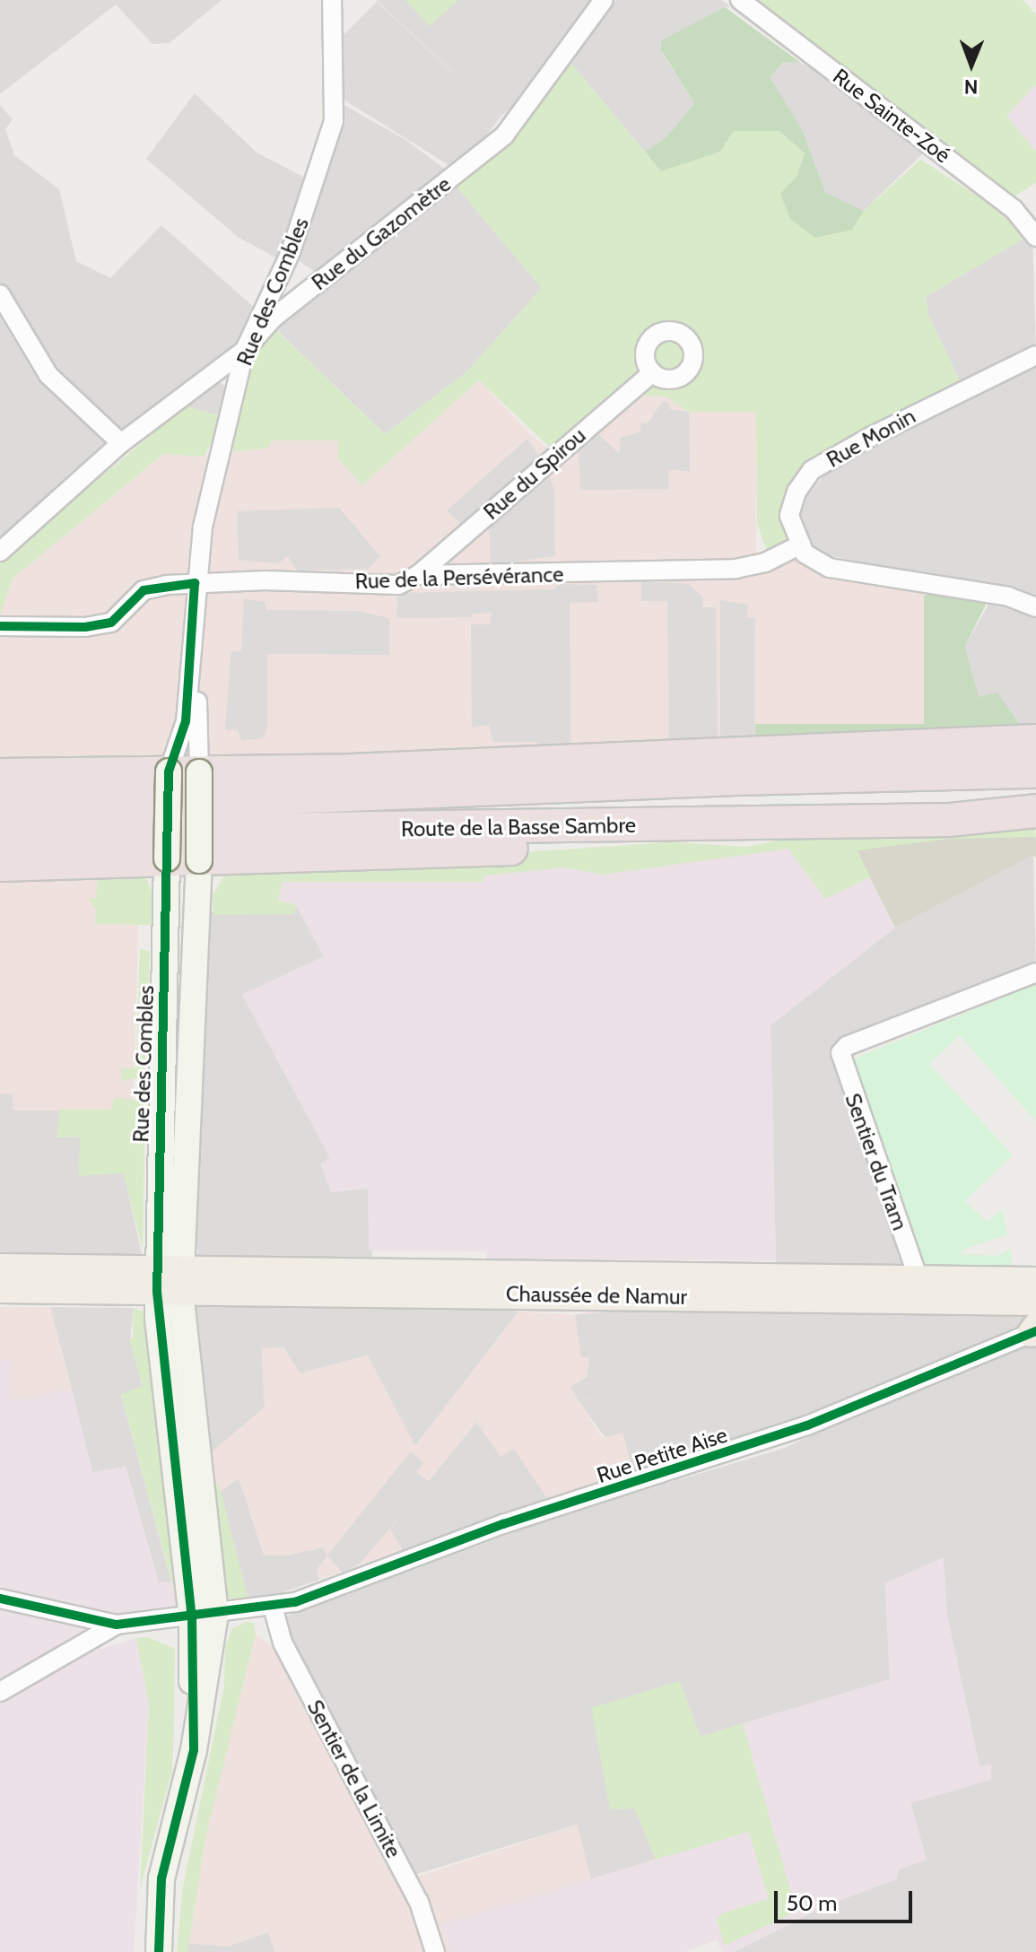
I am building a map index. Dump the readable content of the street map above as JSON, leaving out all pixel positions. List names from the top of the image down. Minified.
{"streets":{"highway":["Route de la Basse Sambre"],"main road":["Rue des Combles","Chaussée de Namur"],"street":["Rue Sainte-Zoé","Rue du Gazomètre","Rue Monin","Rue du Spirou","Rue de la Persévérance","Sentier du Tram","Rue Petite Aise","Sentier de la Limite"]},"crossings":[["Rue du Gazomètre","Rue des Combles"],["Rue des Combles","Rue de la Persévérance"],["Rue des Combles","Chaussée de Namur"],["Rue des Combles","Rue Petite Aise"],["Rue Monin","Rue de la Persévérance"],["Rue du Spirou","Rue de la Persévérance"],["Sentier du Tram","Chaussée de Namur"],["Rue Petite Aise","Sentier de la Limite"]],"scale_bar":"50 m","north":"bottom"}
